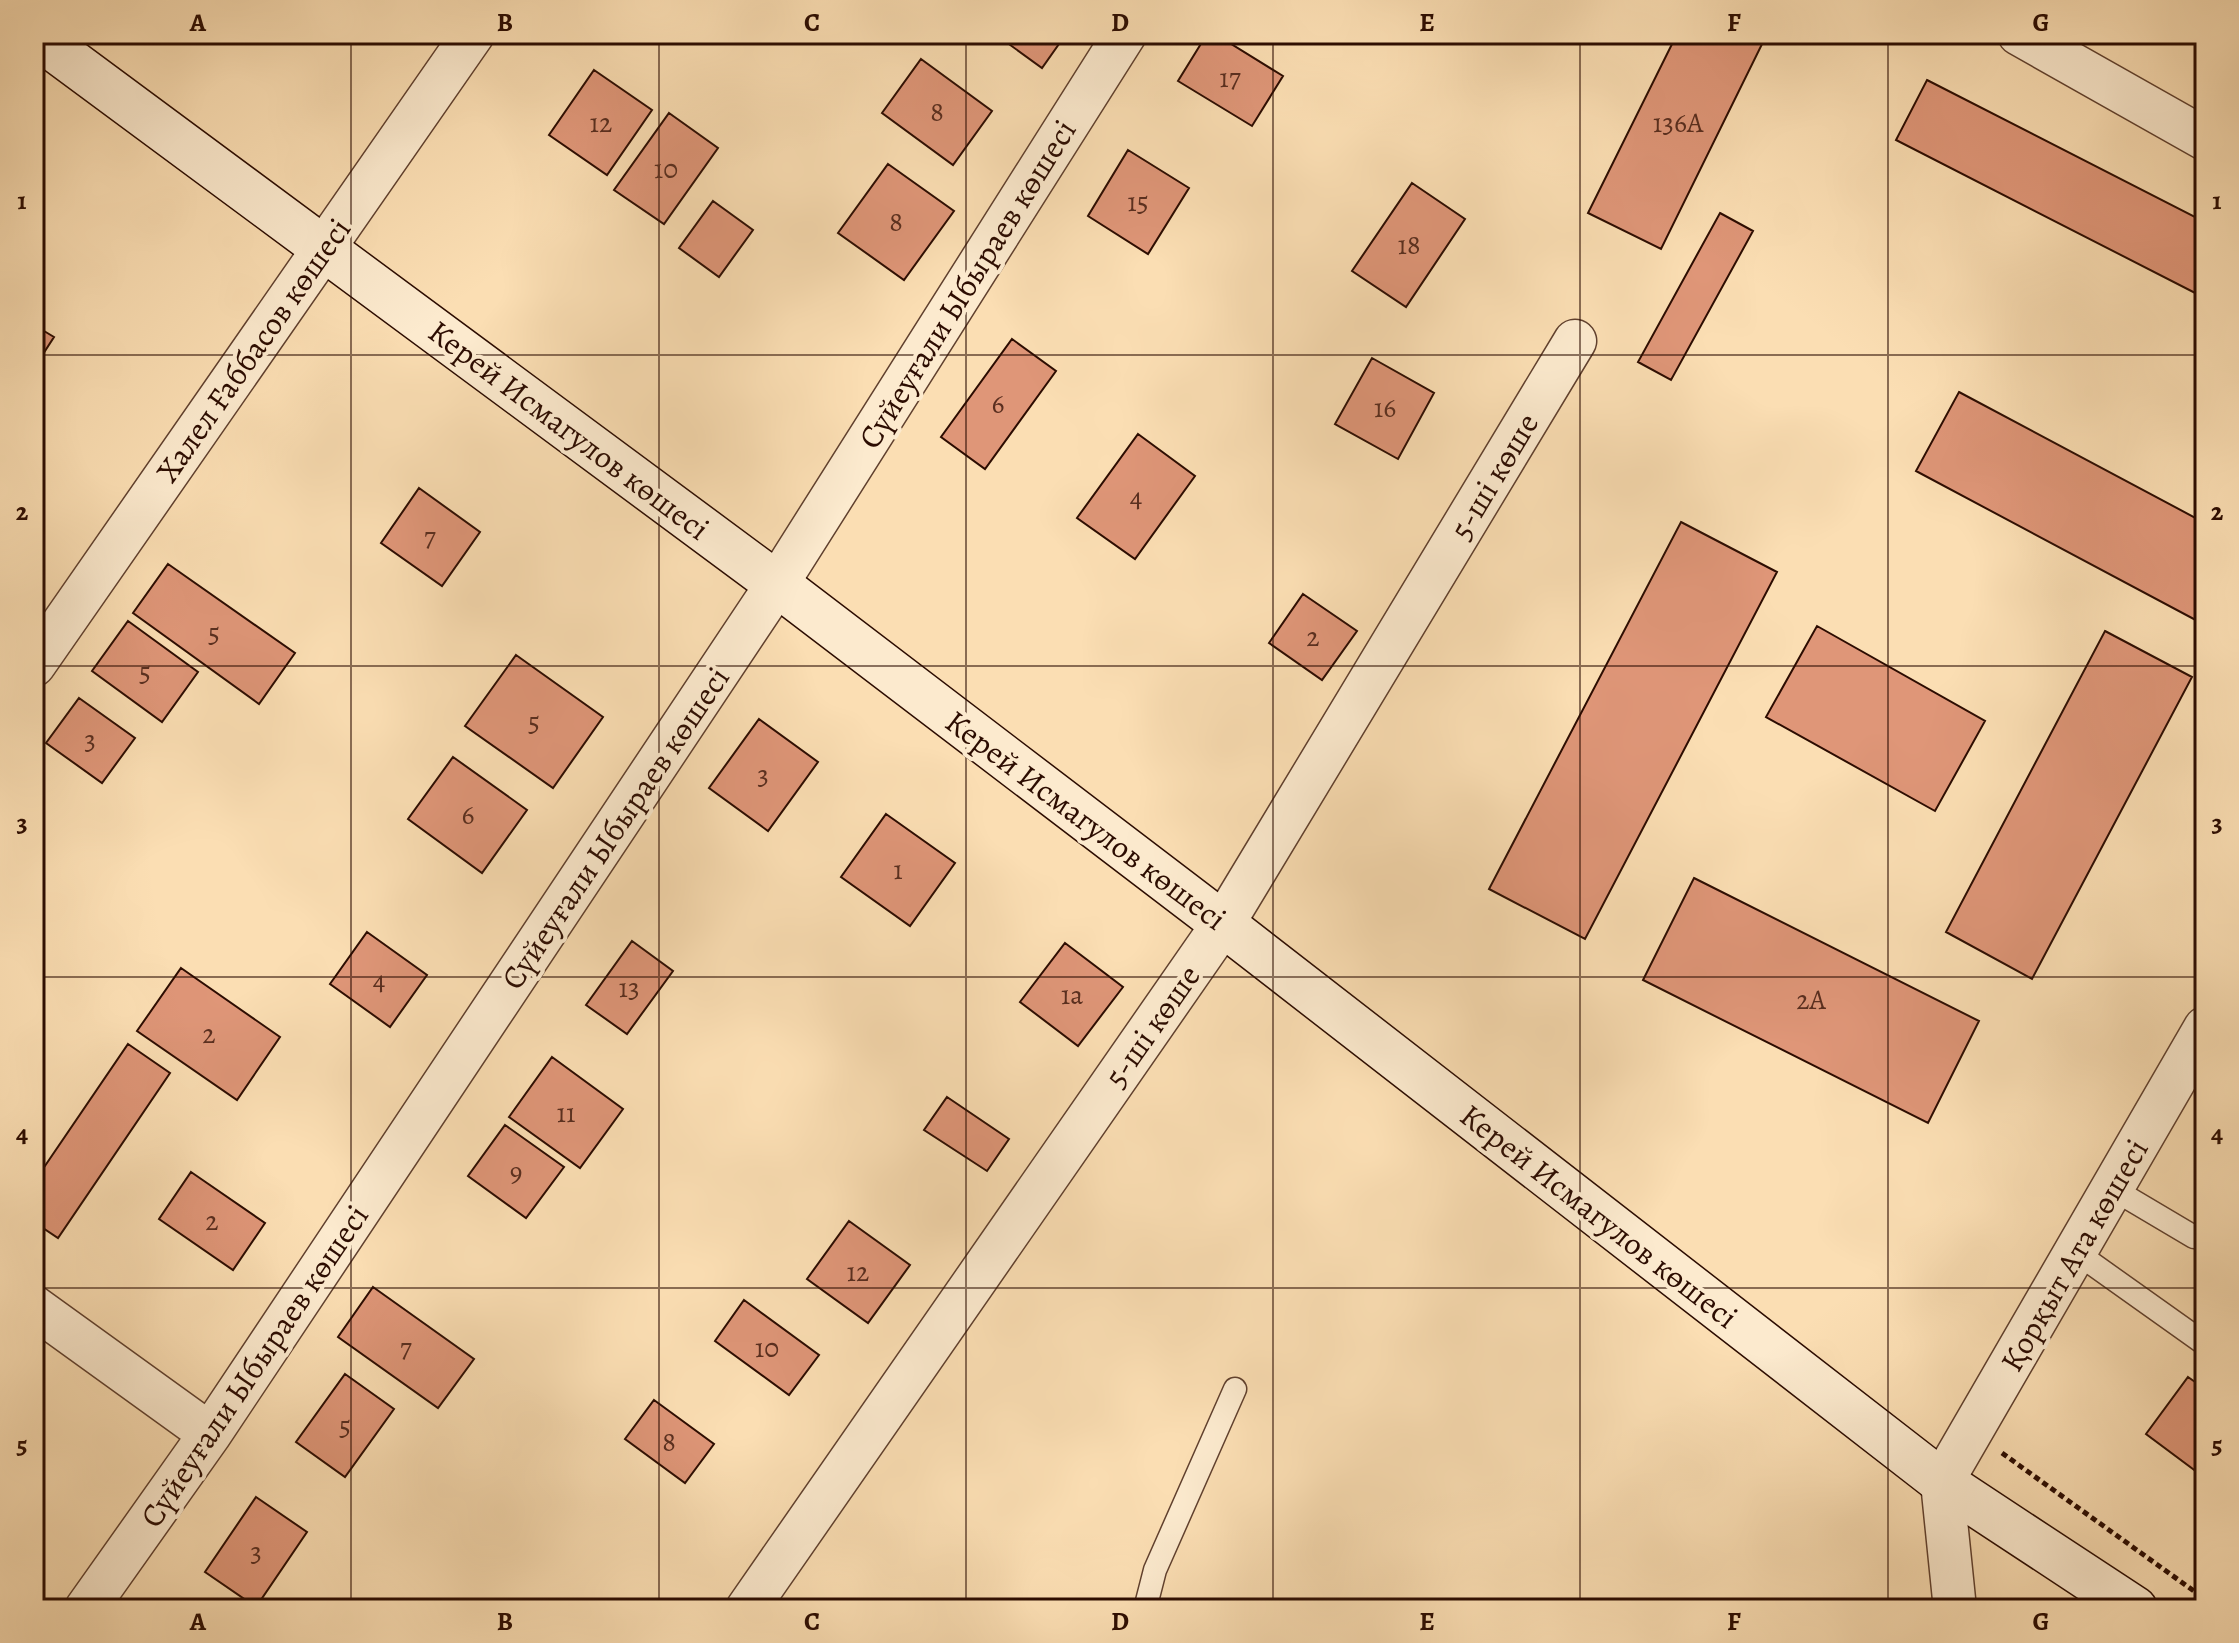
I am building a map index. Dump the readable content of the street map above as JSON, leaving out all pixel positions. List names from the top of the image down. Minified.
{"streets":{"street":["Сүйеуғали Ыбыраев көшесi","Халел Ғаббасов көшесі","Керей Исмагулов көшесі","5-шi көше","Қорқыт Ата көшесi"]},"crossings":[["Сүйеуғали Ыбыраев көшесi","Керей Исмагулов көшесі"],["Халел Ғаббасов көшесі","Керей Исмагулов көшесі"],["Керей Исмагулов көшесі","5-шi көше"],["Керей Исмагулов көшесі","Қорқыт Ата көшесi"]],"house_numbers":["17","8","12","136А","10","15","8","18","6","16","4","7","5","2","5","5","3","3","6","1","4","13","1а","2А","2","11","9","2","12","7","10","5","8","3"],"grid":{"columns":["A","B","C","D","E","F","G"],"rows":["1","2","3","4","5"]}}
